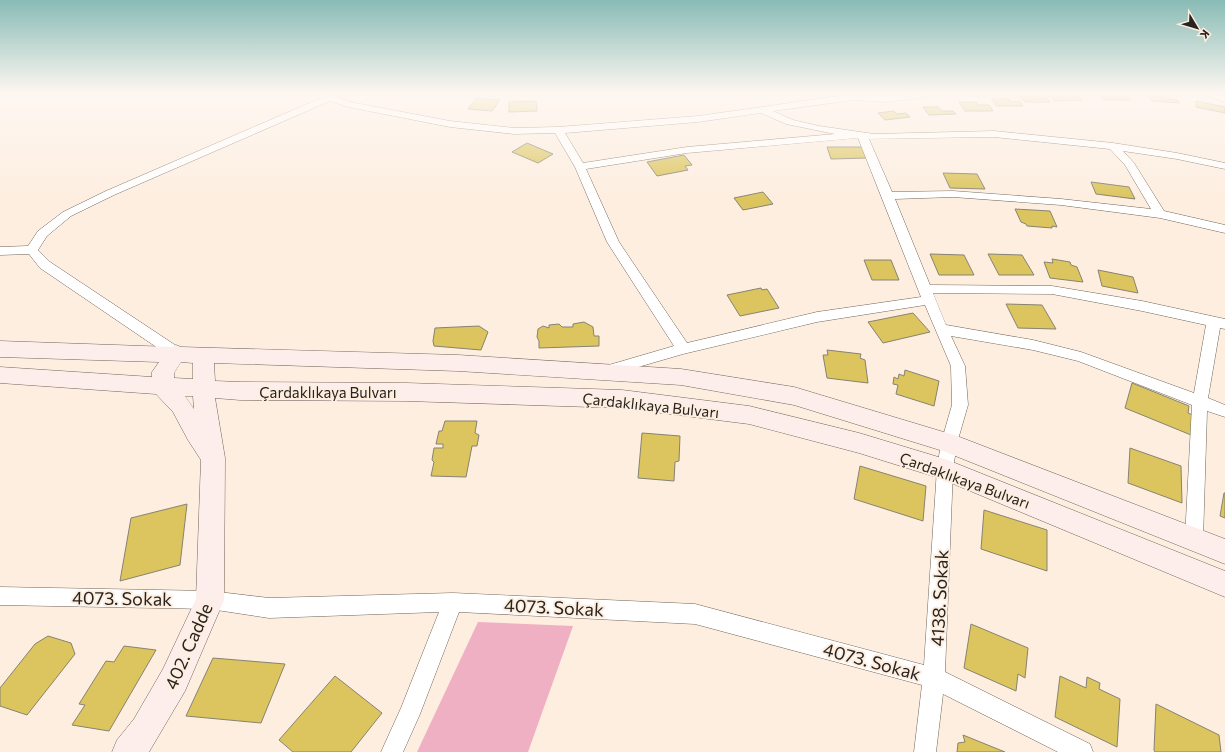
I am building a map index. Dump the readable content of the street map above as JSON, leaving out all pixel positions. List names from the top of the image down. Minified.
{"streets":{"main road":["Çardaklıkaya Bulvarı","402. Cadde"],"street":["4073. Sokak","4138. Sokak"]},"crossings":[["Çardaklıkaya Bulvarı","4138. Sokak"],["Çardaklıkaya Bulvarı","402. Cadde"],["4073. Sokak","4138. Sokak"],["4073. Sokak","402. Cadde"]],"north":"bottom right"}
